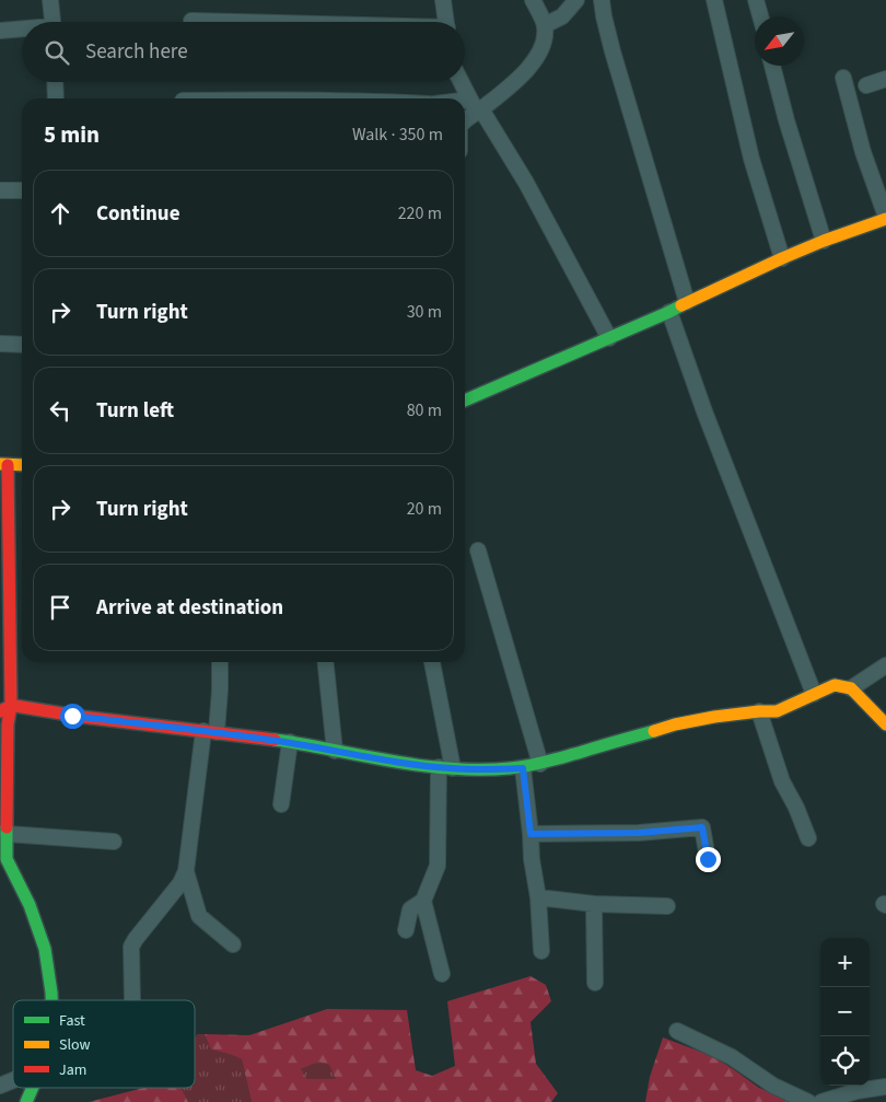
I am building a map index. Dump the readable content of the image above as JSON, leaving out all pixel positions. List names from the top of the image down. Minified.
{"legend":["Fast","Slow","Jam"],"north":"bottom left","page":{"search":"Search here","heading":["5 min","Walk · 350 m"],"list":[["Continue","220 m"],["Turn right","30 m"],["Turn left","80 m"],["Turn right","20 m"],"Arrive at destination"],"map_buttons":["+","−"]}}
